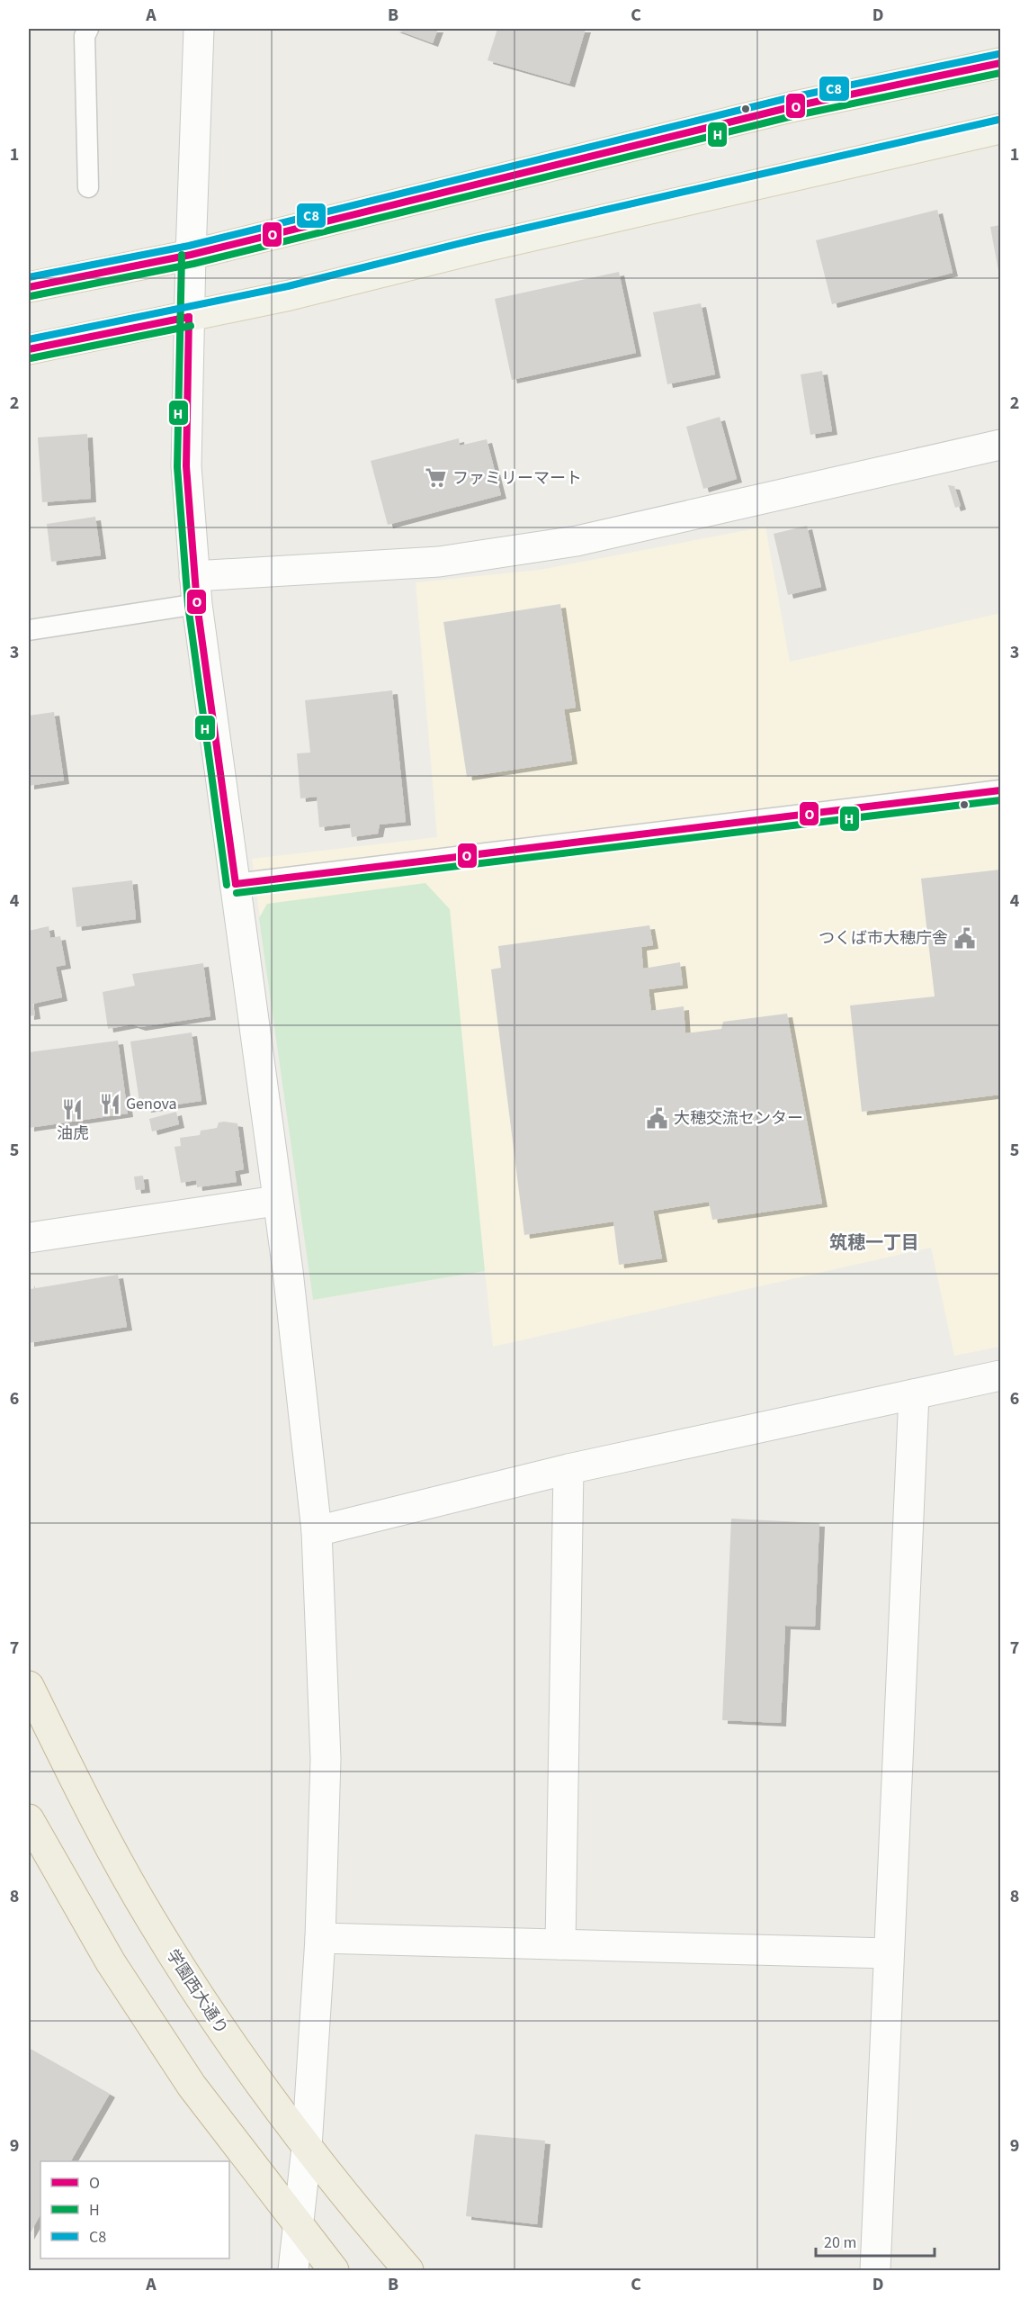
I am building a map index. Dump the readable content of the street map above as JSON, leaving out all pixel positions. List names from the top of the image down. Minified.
{"streets":{"highway":["学園西大通り"]},"districts":["筑穂一丁目"],"places":{"supermarket":["ファミリーマート"],"public building":["つくば市大穂庁舎","大穂交流センター"],"restaurant":["Genova","油虎"]},"lines":["transit line C8","transit line O","transit line H"],"legend":["O","H","C8"],"scale_bar":"20 m","grid":{"columns":["A","B","C","D"],"rows":["1","2","3","4","5","6","7","8","9"]}}
